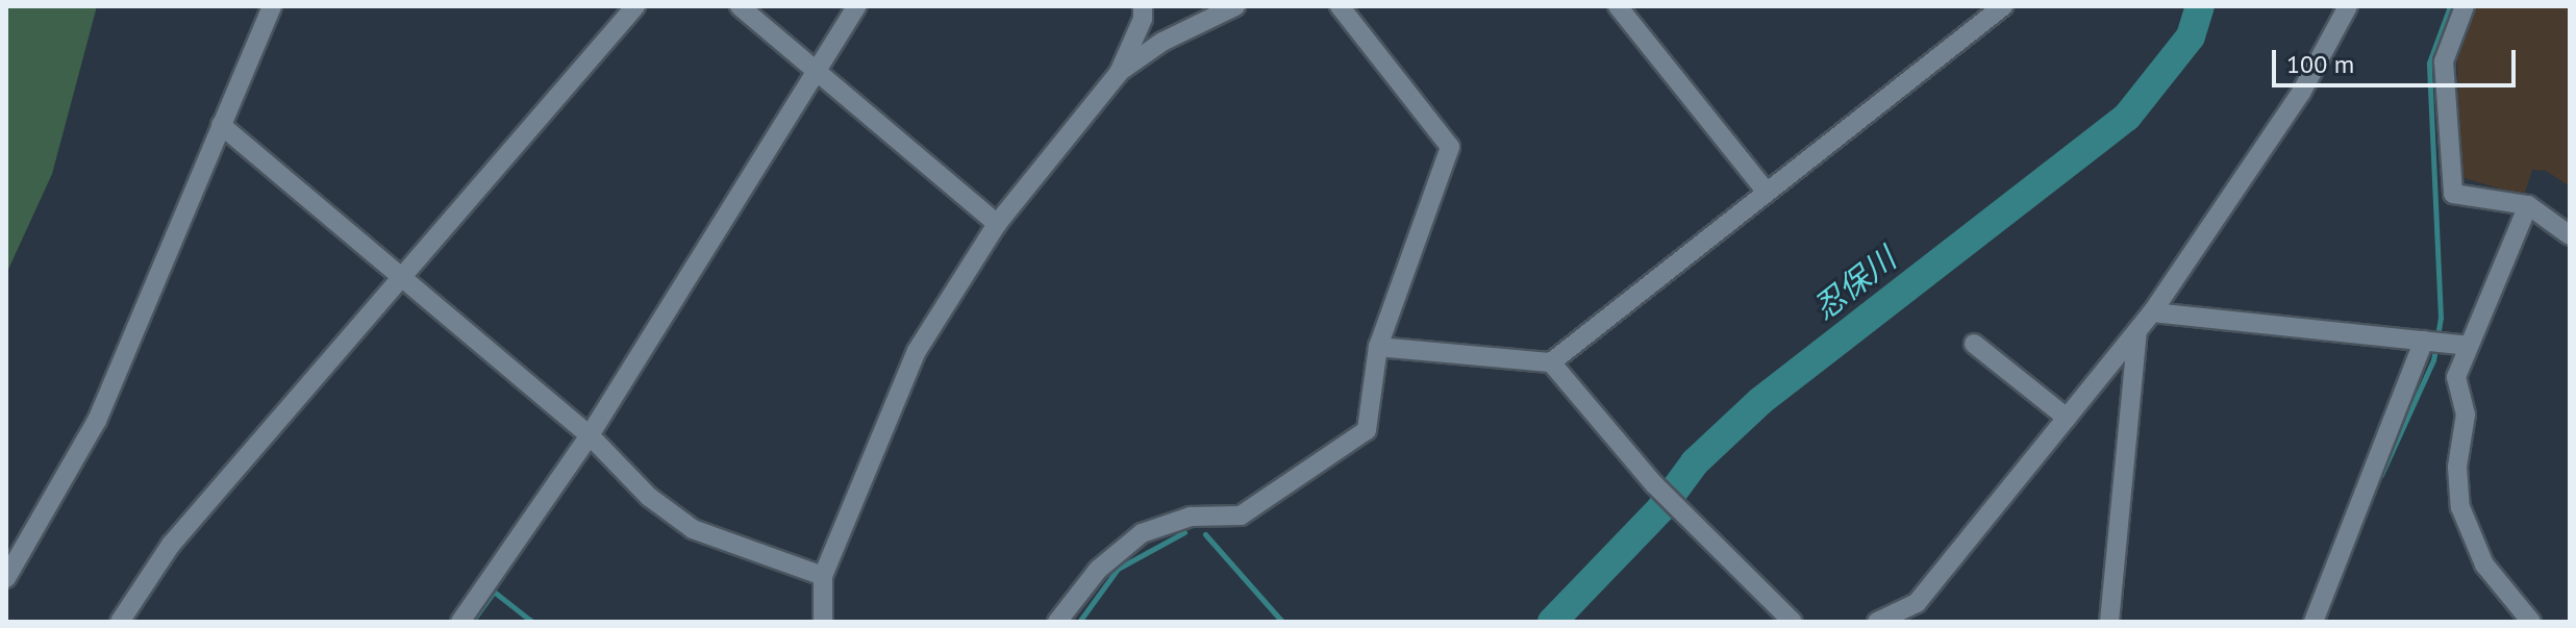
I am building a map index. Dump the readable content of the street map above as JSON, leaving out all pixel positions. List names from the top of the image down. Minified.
{"water":["忍保川"],"scale_bar":"100 m"}
